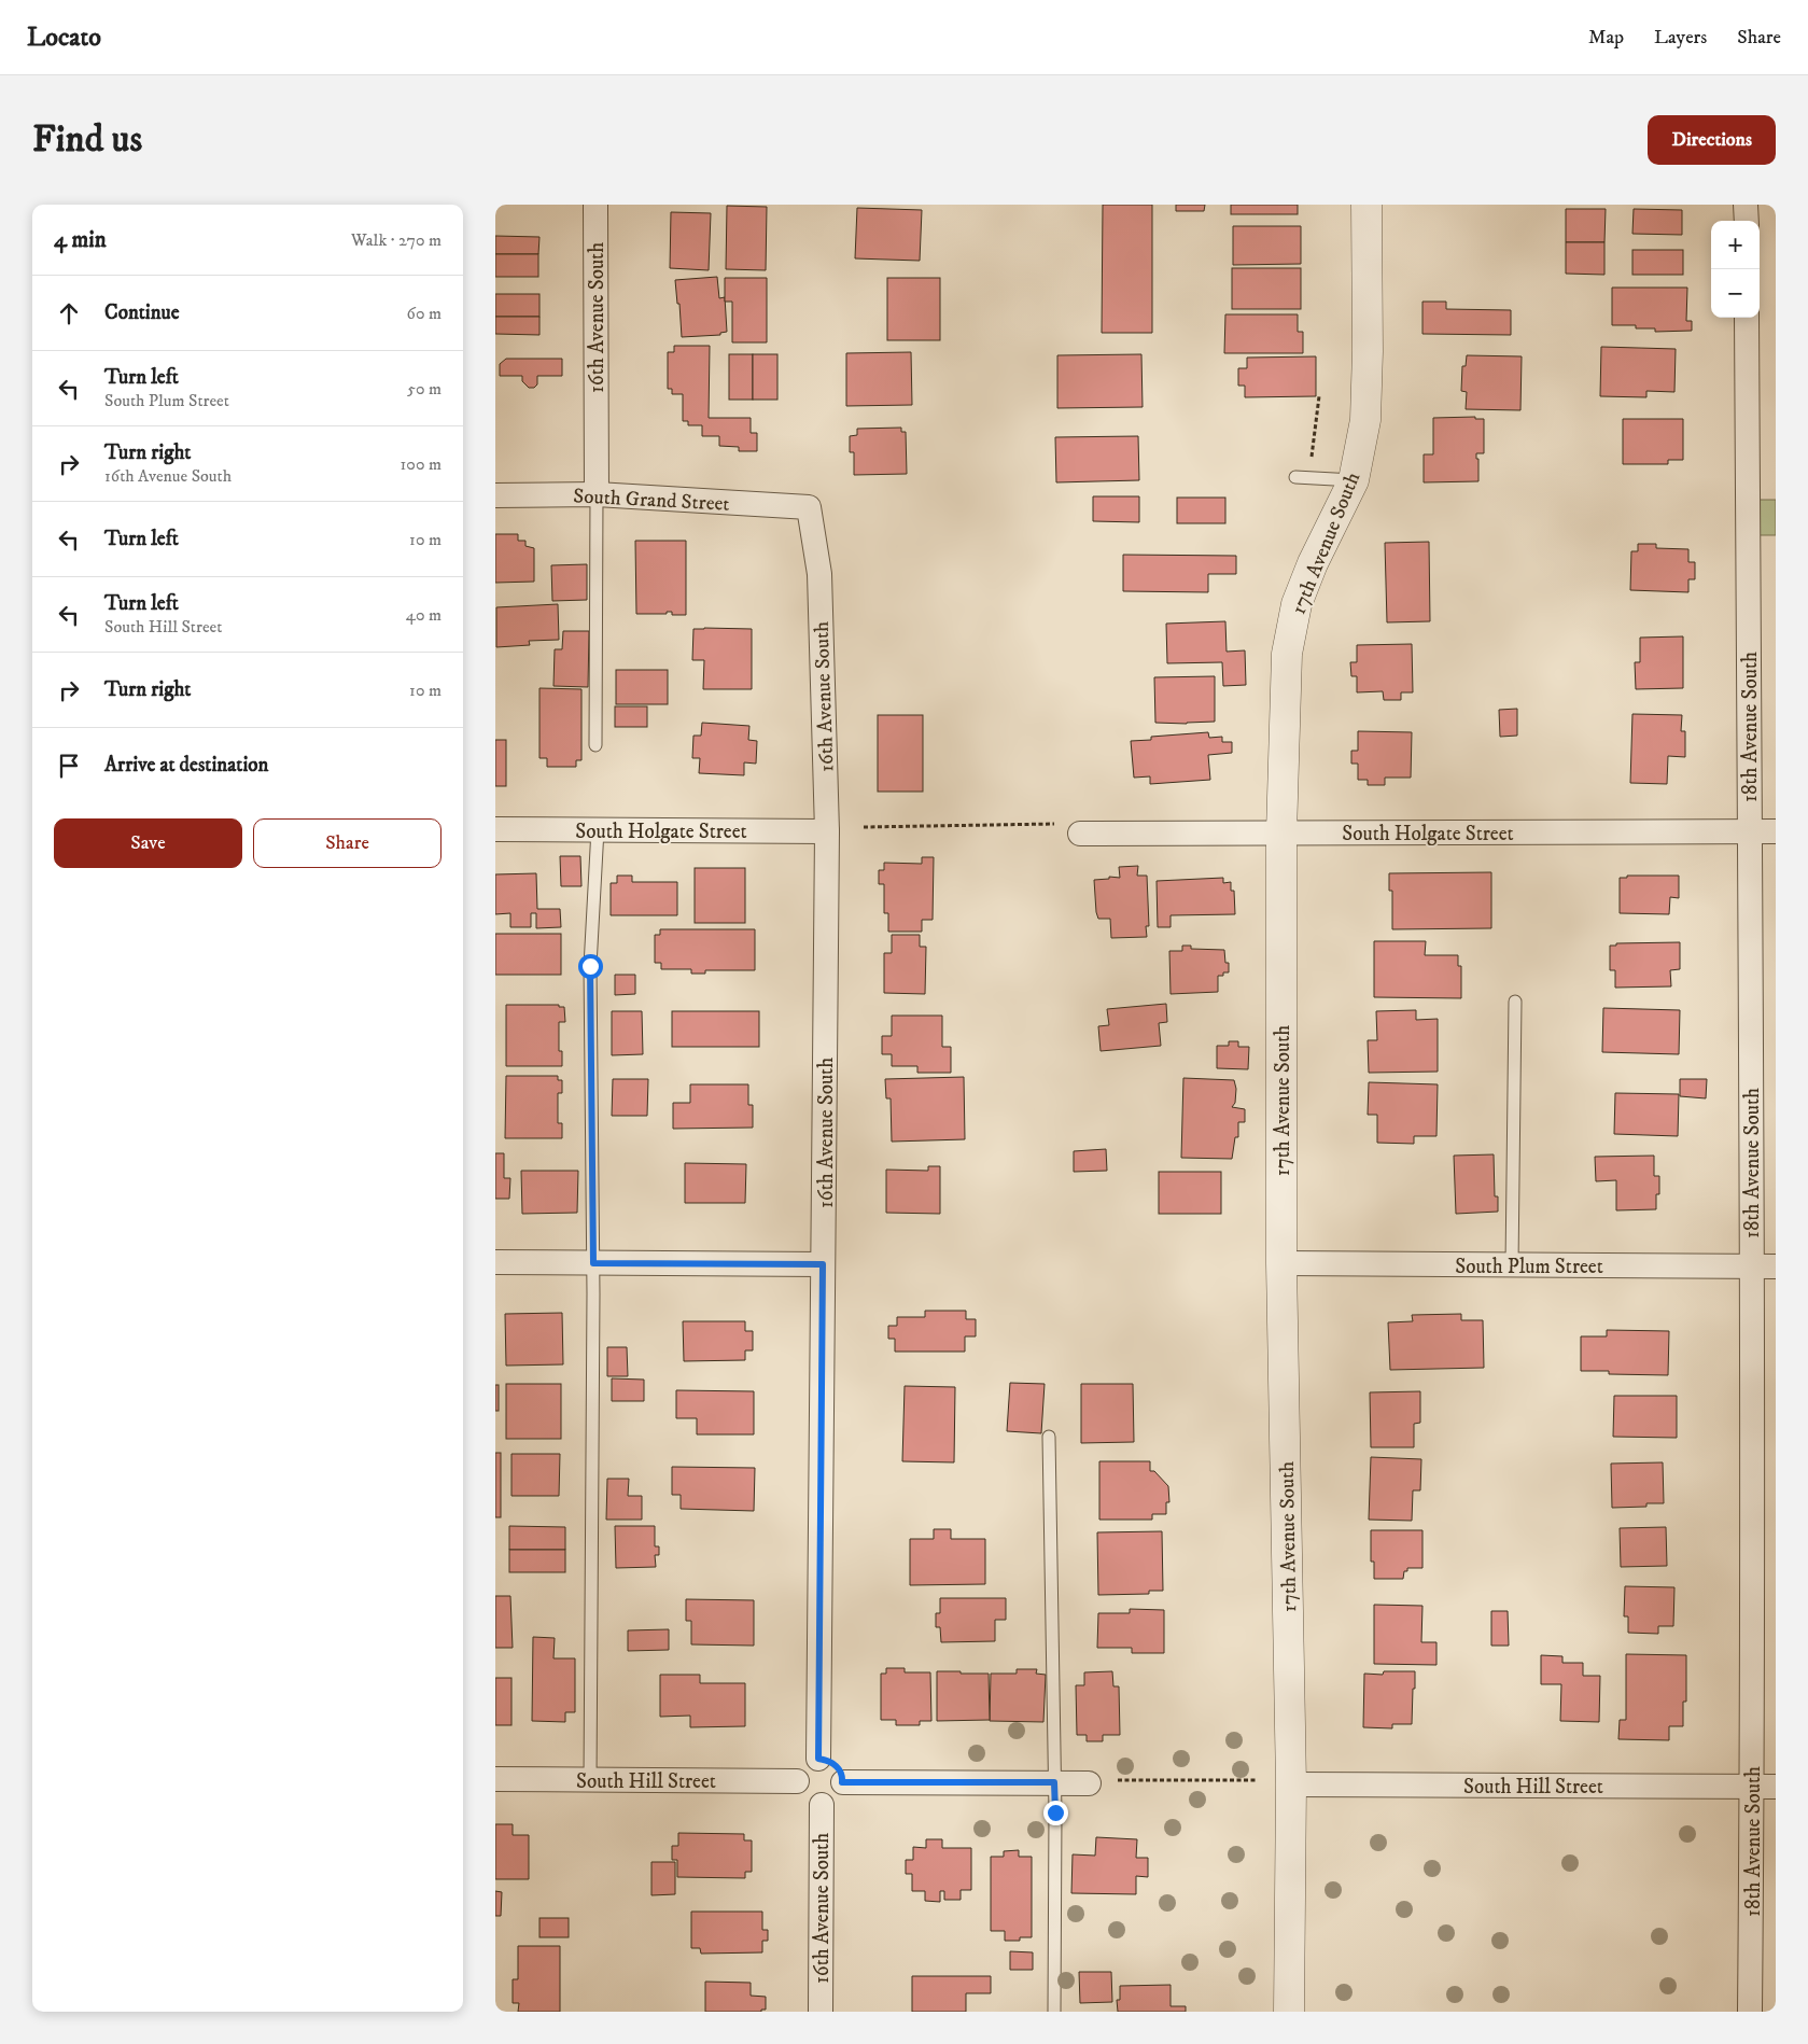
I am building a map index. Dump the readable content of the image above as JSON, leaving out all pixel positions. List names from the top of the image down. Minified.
{"streets":{"street":["16th Avenue South","South Grand Street","17th Avenue South","18th Avenue South","South Holgate Street","South Plum Street","South Hill Street"]},"crossings":[["16th Avenue South","South Grand Street"],["16th Avenue South","South Holgate Street"],["16th Avenue South","South Hill Street"],["17th Avenue South","South Holgate Street"],["17th Avenue South","South Plum Street"],["17th Avenue South","South Hill Street"],["18th Avenue South","South Holgate Street"],["18th Avenue South","South Plum Street"],["18th Avenue South","South Hill Street"]],"page":{"header":"Locato","nav":["Map","Layers","Share"],"buttons":["Directions",["Save","Share"]],"title":"Find us","heading":["4 min","Walk · 270 m"],"map_buttons":["+","−"],"list":[["Continue","60 m"],["Turn left","South Plum Street","50 m"],["Turn right","16th Avenue South","100 m"],["Turn left","10 m"],["Turn left","South Hill Street","40 m"],["Turn right","10 m"],"Arrive at destination"]}}
